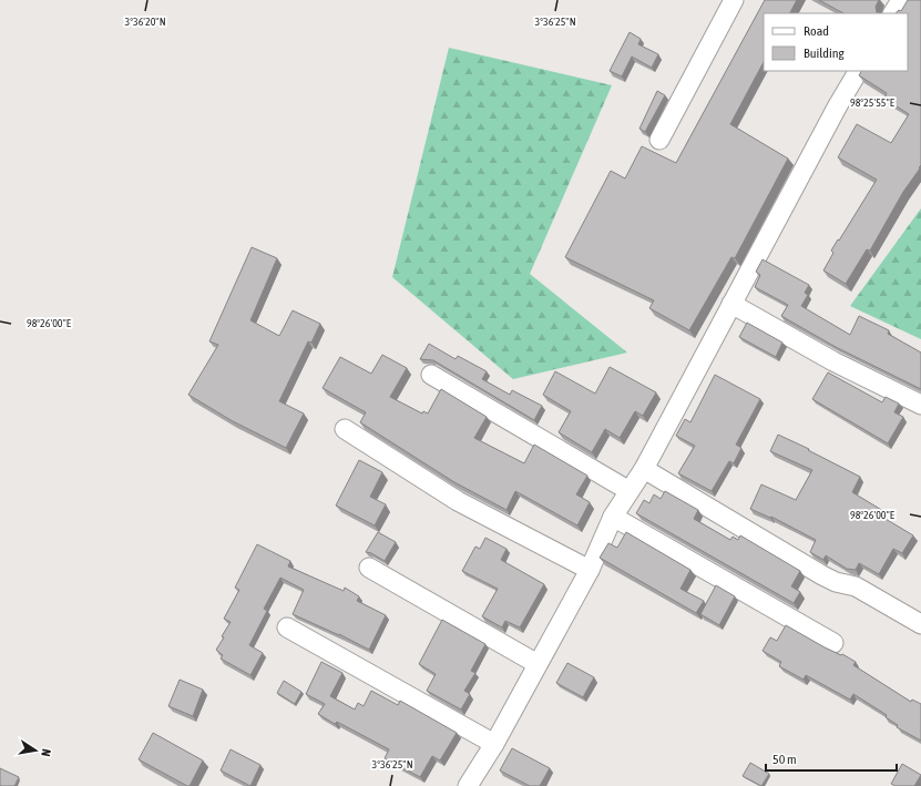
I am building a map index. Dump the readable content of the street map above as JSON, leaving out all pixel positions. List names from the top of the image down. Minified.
{"legend":["Road","Building"],"scale_bar":"50 m","north":"right","coordinates":["3°36'20\"N","3°36'25\"N","98°25'55\"E","98°26'00\"E"]}
